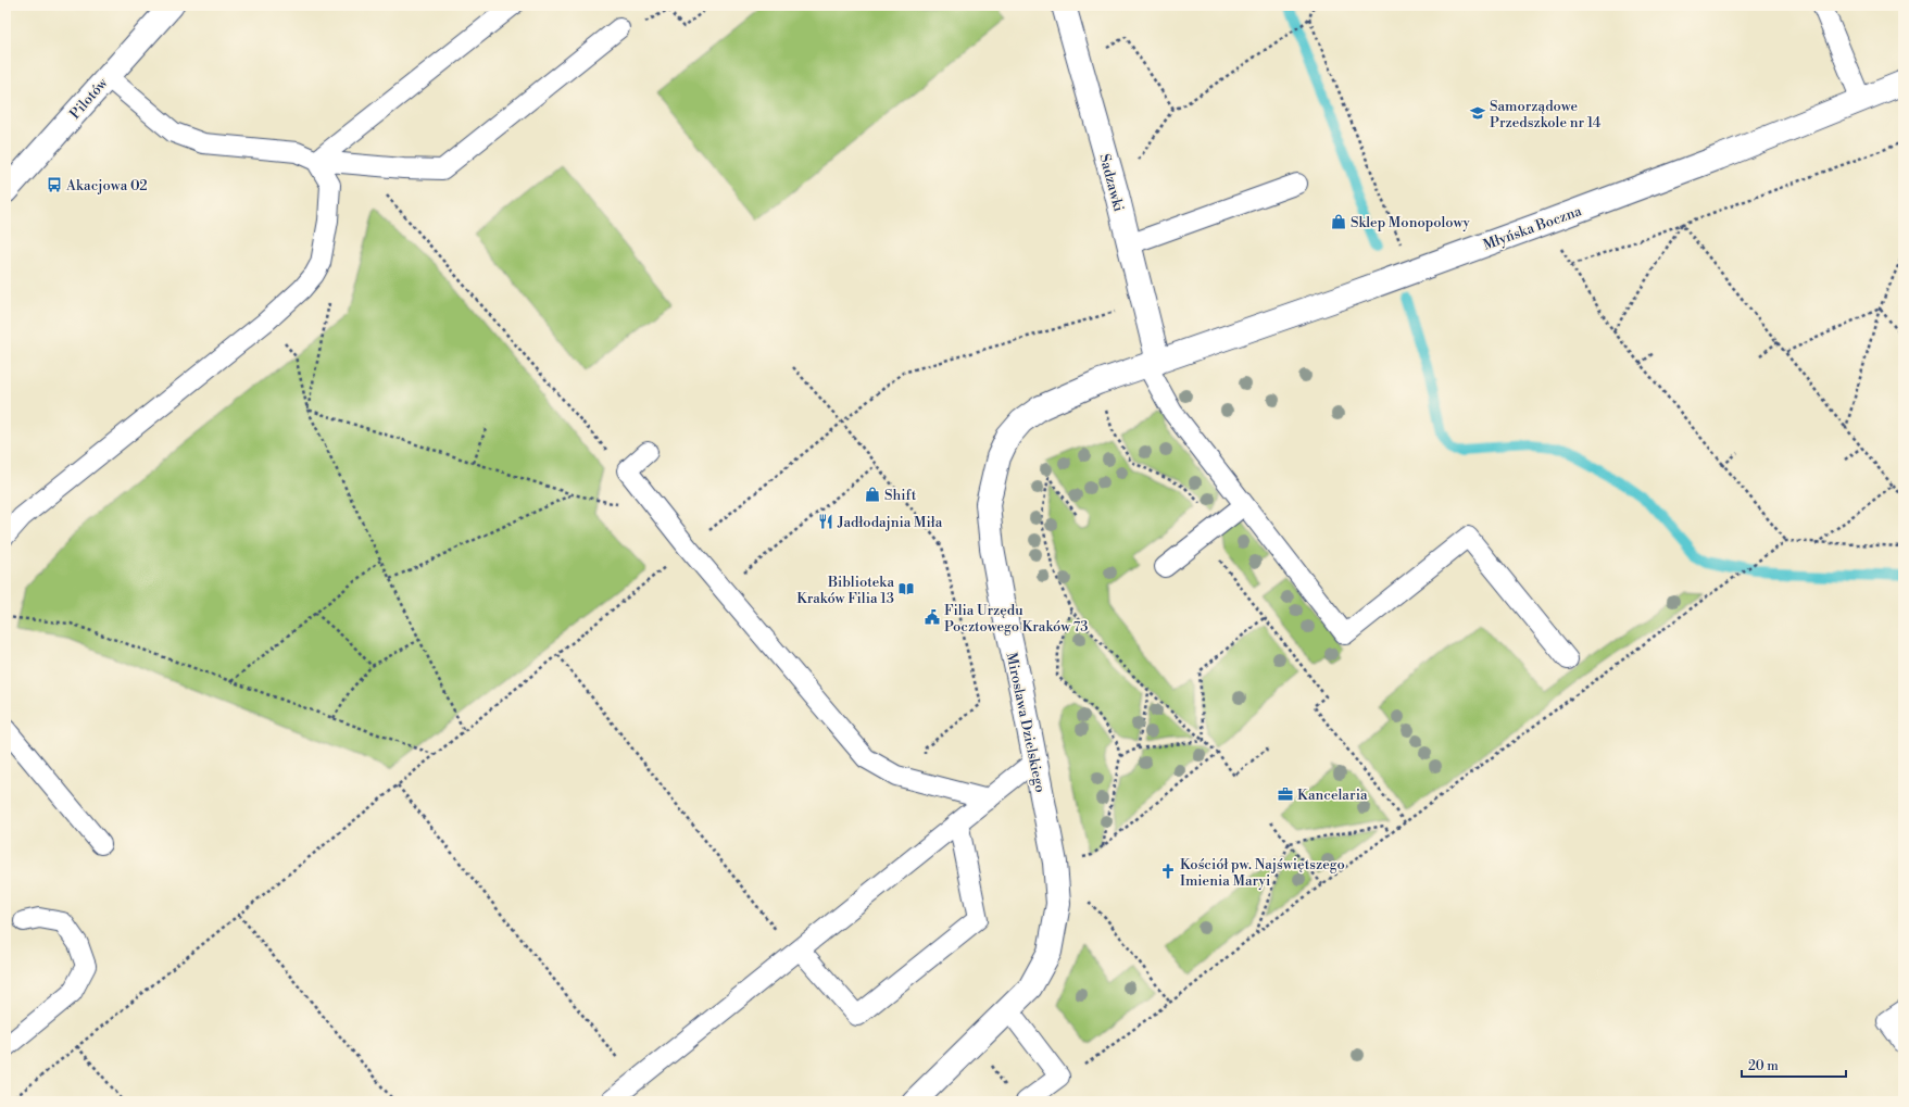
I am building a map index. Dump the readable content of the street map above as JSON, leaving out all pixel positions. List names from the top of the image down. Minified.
{"streets":{"street":["Pilotów","Sadzawki","Młyńska Boczna","Mirosława Dzielskiego"]},"crossings":[["Sadzawki","Młyńska Boczna"],["Sadzawki","Mirosława Dzielskiego"],["Młyńska Boczna","Mirosława Dzielskiego"]],"places":{"school or university":["Samorządowe Przedszkole nr 14"],"bus stop":["Akacjowa 02"],"shop":["Sklep Monopolowy","Shift"],"restaurant":["Jadłodajnia Miła"],"library":["Biblioteka Kraków Filia 13"],"public building":["Filia Urzędu Pocztowego Kraków 73"],"office":["Kancelaria"],"church":["Kościół pw. Najświętszego Imienia Maryi"]},"scale_bar":"20 m"}
